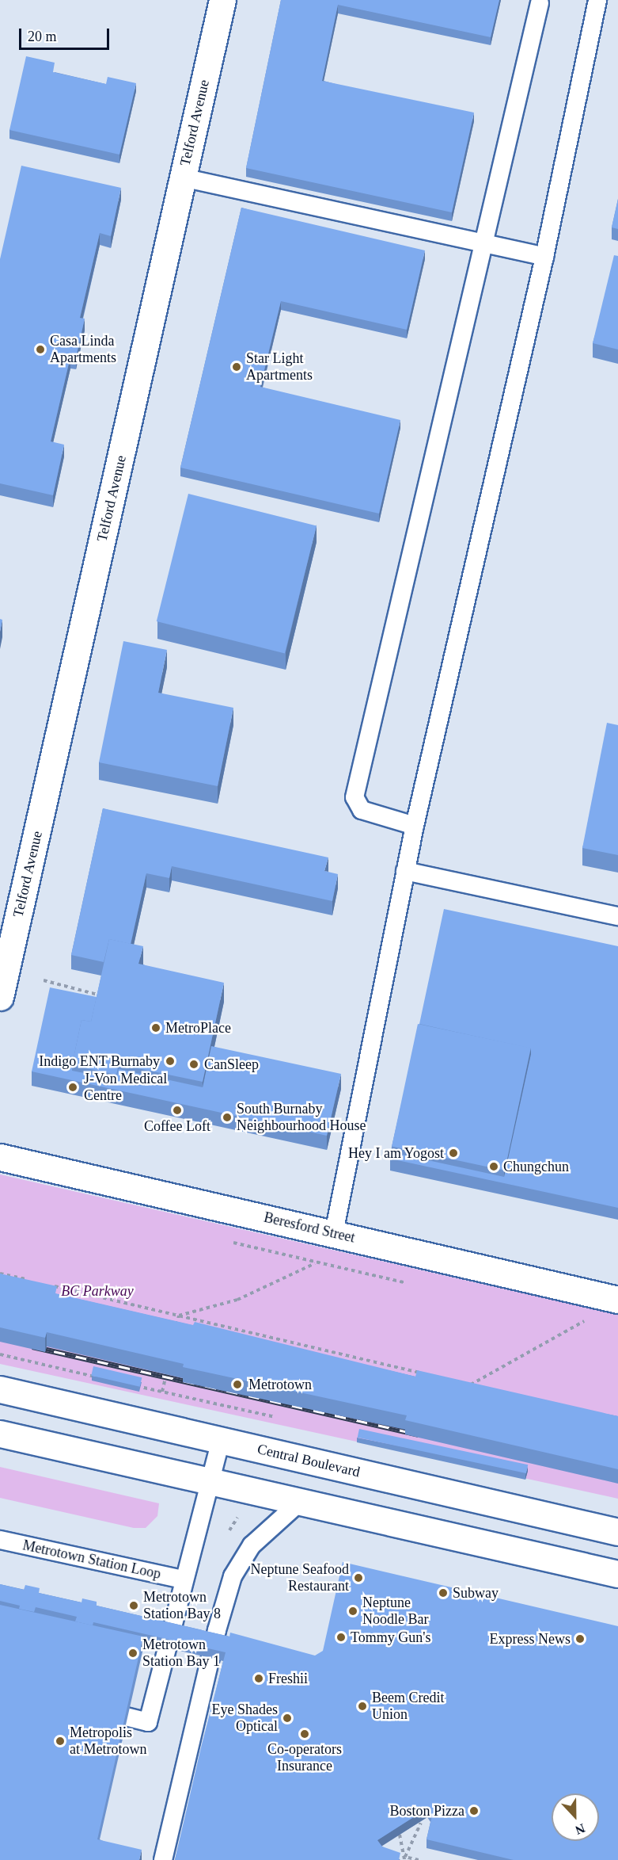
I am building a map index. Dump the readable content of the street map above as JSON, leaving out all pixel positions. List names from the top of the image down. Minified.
{"streets":{"street":["Telford Avenue","Beresford Street","Central Boulevard"],"lane":["Metrotown Station Loop"]},"parks":["BC Parkway"],"places":["Casa Linda Apartments","Star Light Apartments","MetroPlace","Indigo ENT Burnaby","CanSleep","J-Von Medical Centre","Coffee Loft","South Burnaby Neighbourhood House","Hey I am Yogost","Chungchun","Metrotown","Neptune Seafood Restaurant","Subway","Metrotown Station Bay 8","Neptune Noodle Bar","Tommy Gun's","Express News","Metrotown Station Bay 1","Freshii","Beem Credit Union","Eye Shades Optical","Co-operators Insurance","Metropolis at Metrotown","Boston Pizza"],"scale_bar":"20 m","north":"bottom"}
